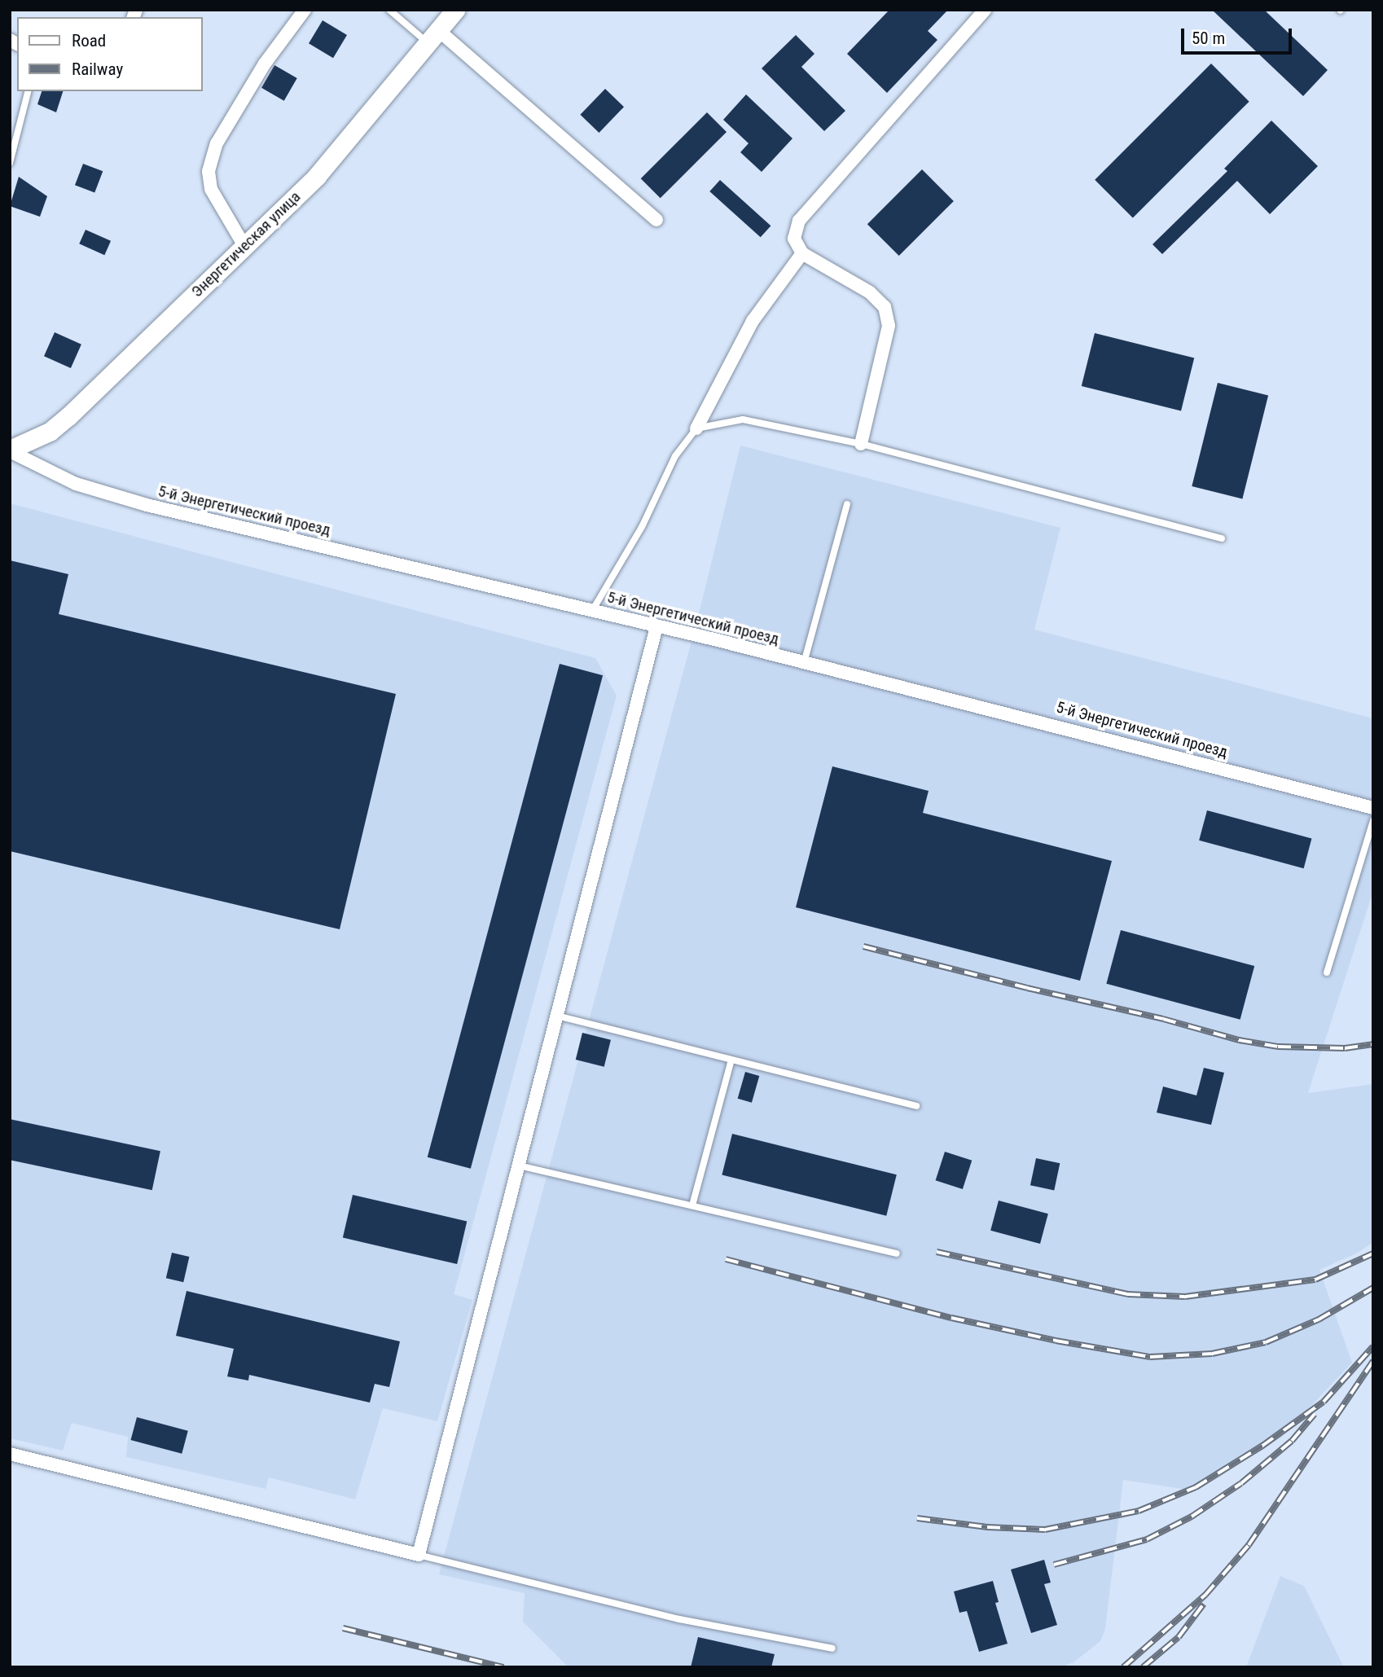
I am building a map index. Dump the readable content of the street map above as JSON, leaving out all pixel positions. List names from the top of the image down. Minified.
{"streets":{"main road":["Энергетическая улица"],"street":["5-й Энергетический проезд"]},"crossings":[["Энергетическая улица","5-й Энергетический проезд"]],"legend":["Road","Railway"],"scale_bar":"50 m"}
